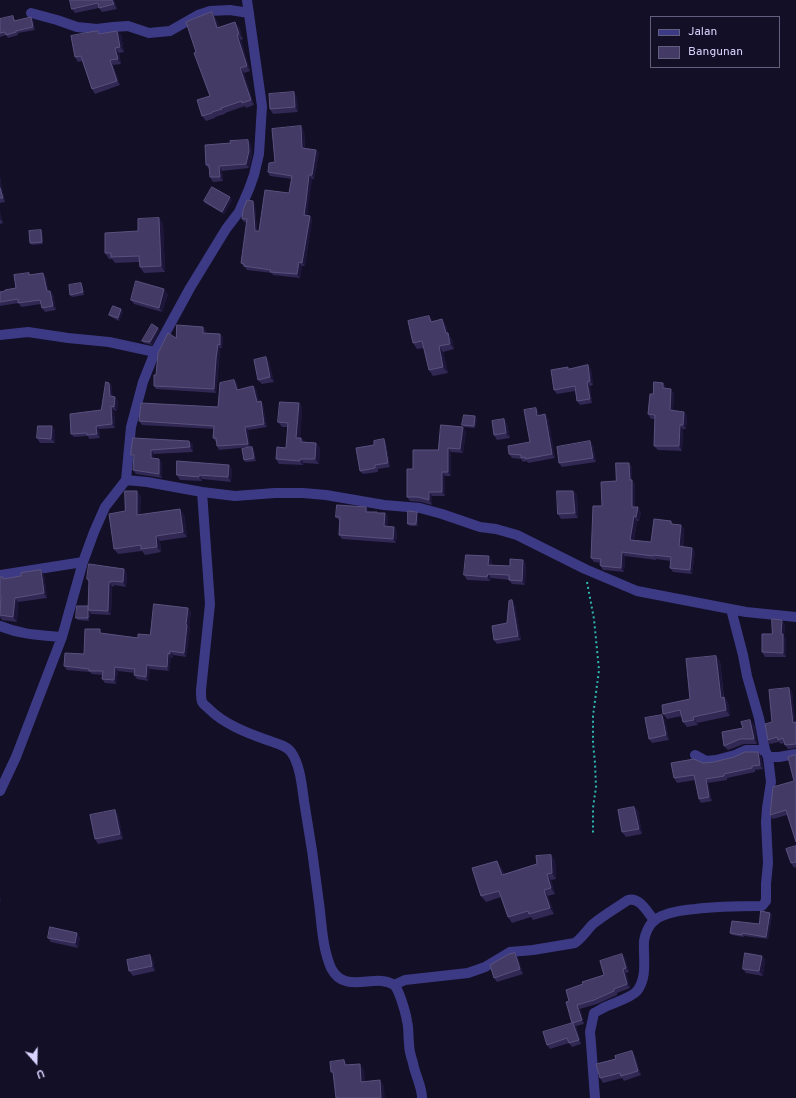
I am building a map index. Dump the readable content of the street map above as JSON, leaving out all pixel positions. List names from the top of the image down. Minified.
{"legend":["Jalan","Bangunan"],"north":"bottom"}
